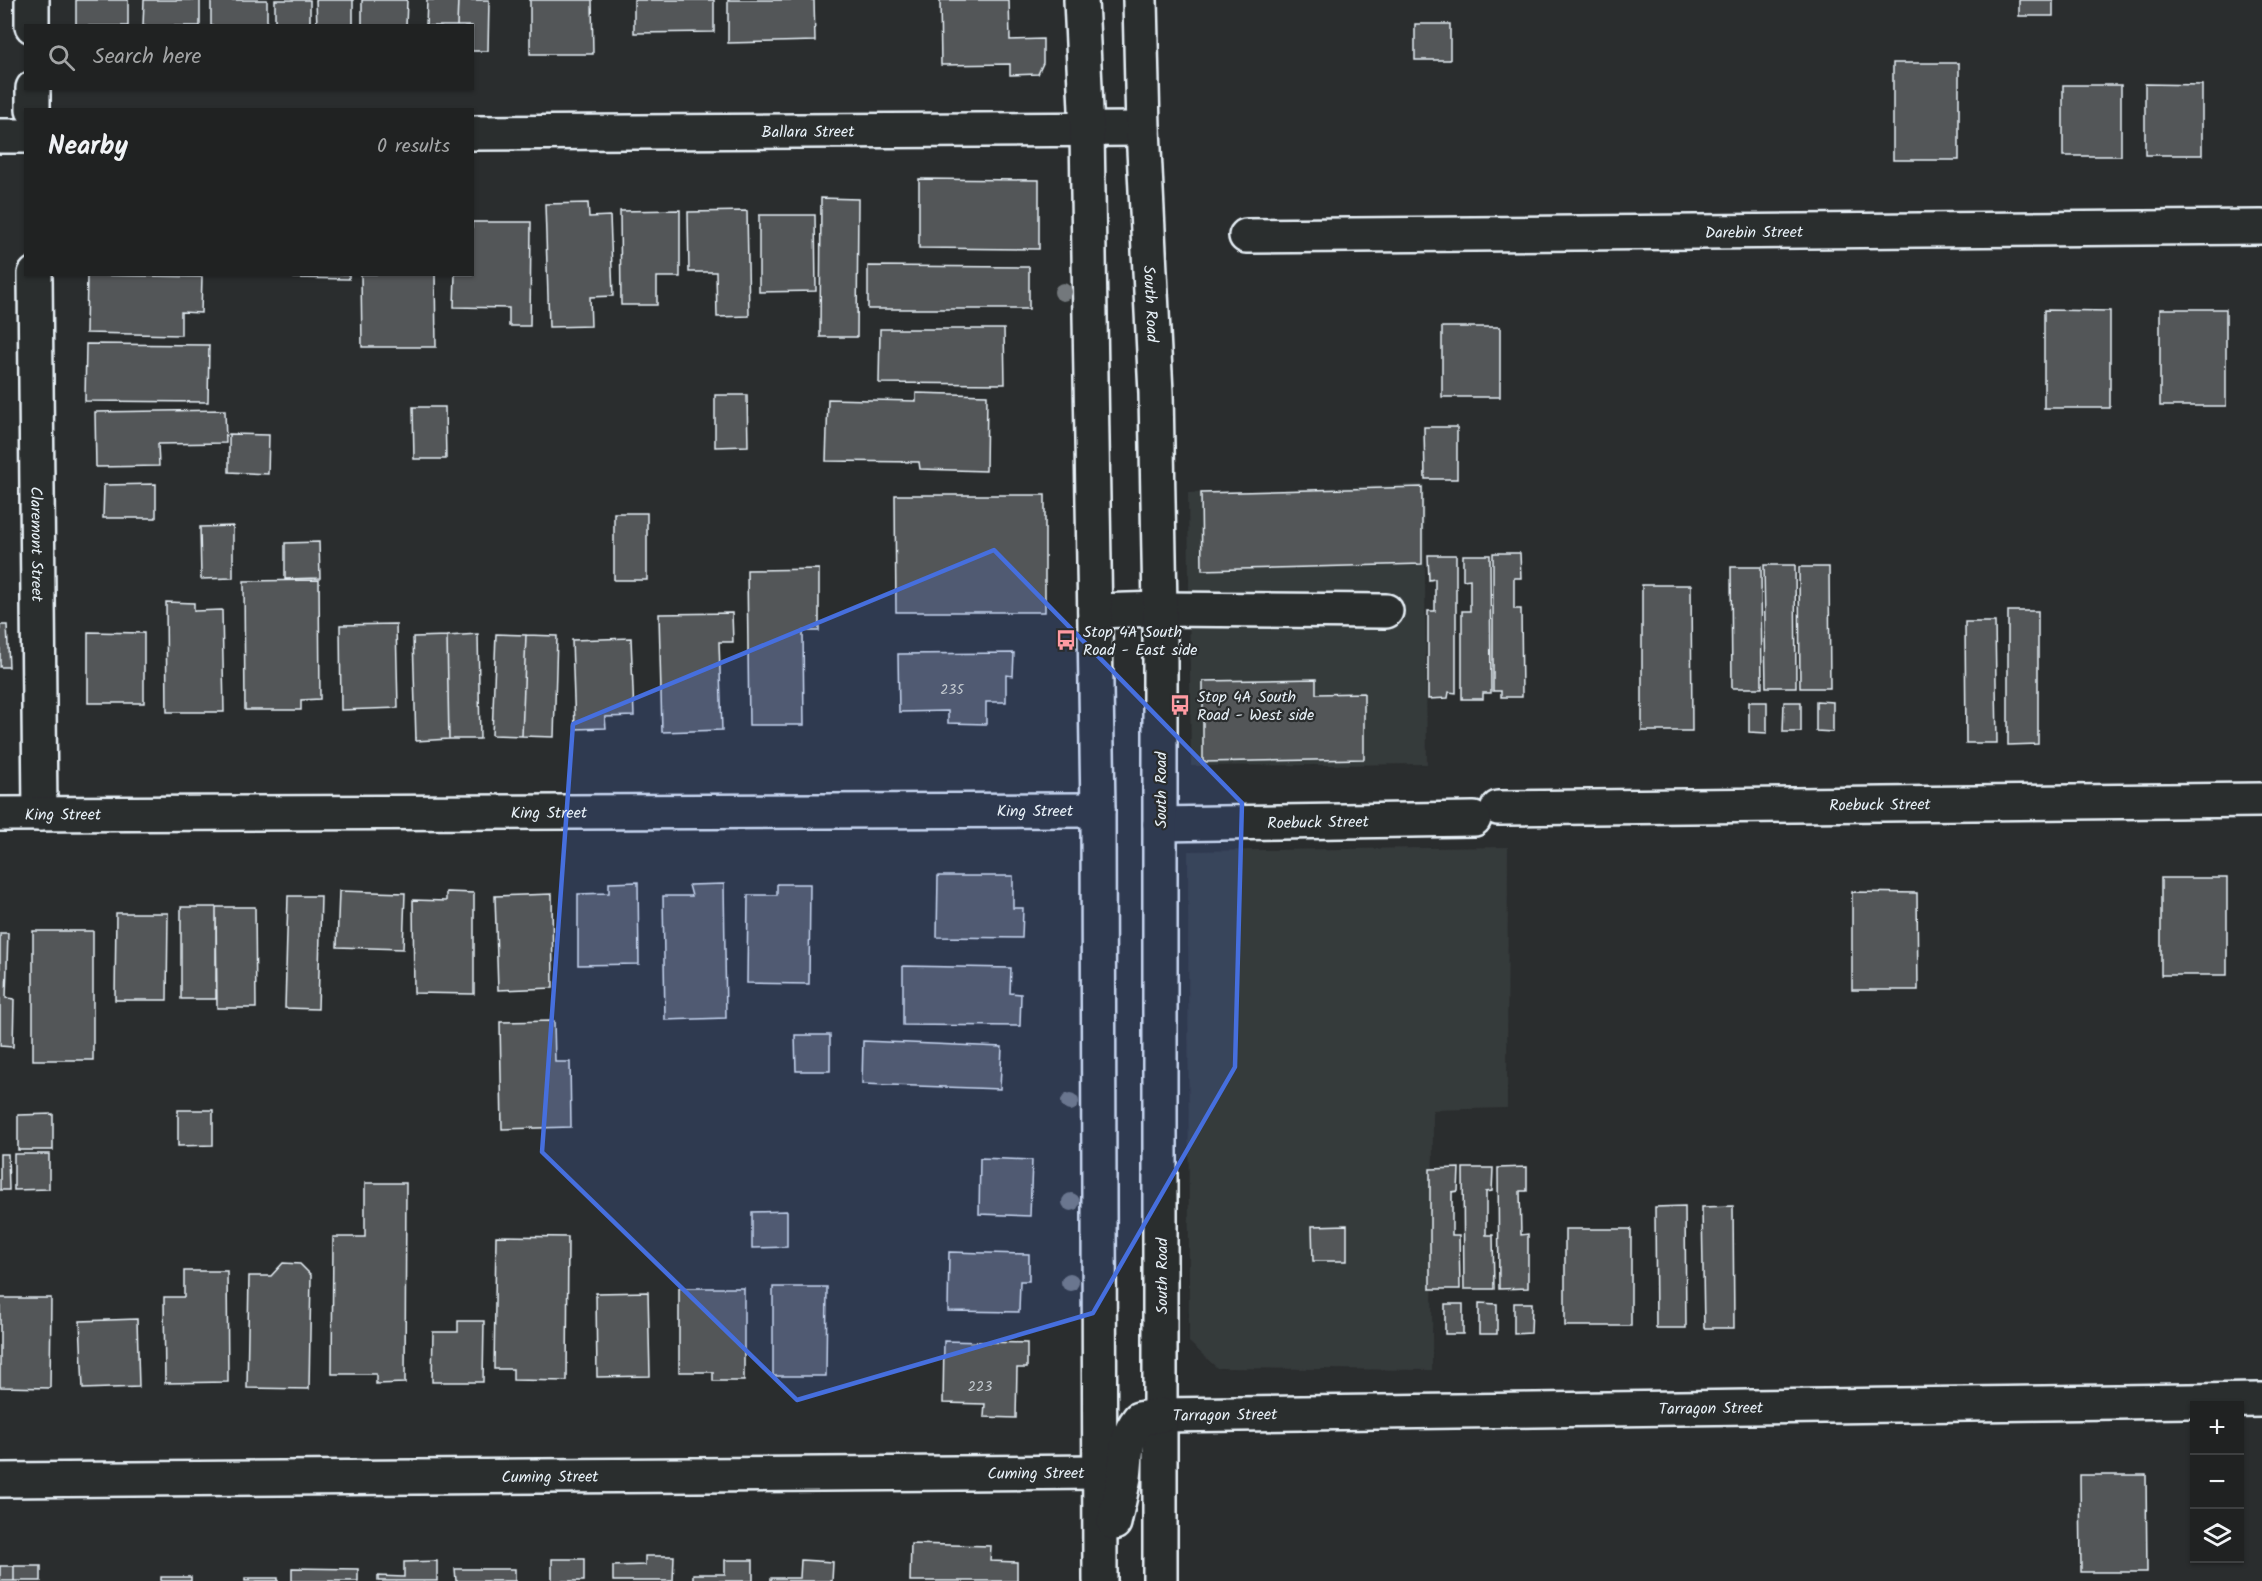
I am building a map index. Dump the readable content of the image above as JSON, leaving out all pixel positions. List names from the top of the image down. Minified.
{"streets":{"main road":["Ballara Street","Darebin Street","South Road","Claremont Street","Roebuck Street","King Street","Tarragon Street","Cuming Street"]},"crossings":[["Ballara Street","South Road"],["South Road","Roebuck Street"],["South Road","Tarragon Street"],["Claremont Street","King Street"]],"places":{"bus stop":["Stop 4A South Road - East side","Stop 4A South Road - West side"]},"house_numbers":["235","223"],"page":{"search":"Search here","heading":["Nearby","0 results"],"map_buttons":["+","−"]}}
